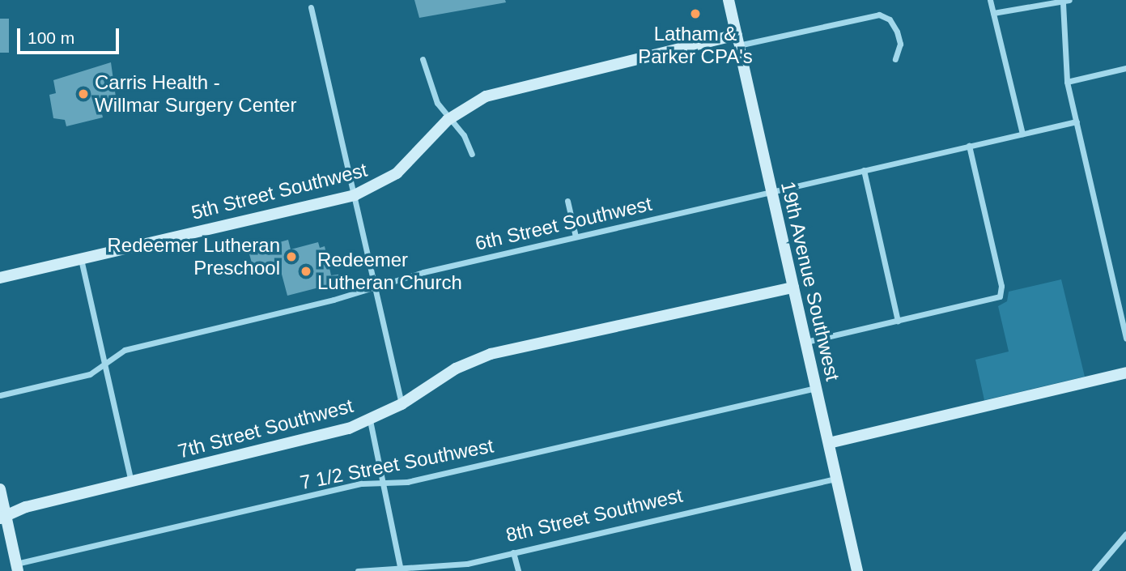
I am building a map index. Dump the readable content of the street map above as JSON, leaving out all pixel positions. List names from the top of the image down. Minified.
{"streets":{"street":["5th Street Southwest","6th Street Southwest","19th Avenue Southwest","7th Street Southwest","7 1/2 Street Southwest","8th Street Southwest"]},"crossings":[["5th Street Southwest","19th Avenue Southwest"],["6th Street Southwest","19th Avenue Southwest"],["19th Avenue Southwest","7th Street Southwest"],["19th Avenue Southwest","7 1/2 Street Southwest"],["19th Avenue Southwest","8th Street Southwest"]],"places":["Latham & Parker CPA's","Carris Health - Willmar Surgery Center","Redeemer Lutheran Preschool","Redeemer Lutheran Church"],"scale_bar":"100 m"}
